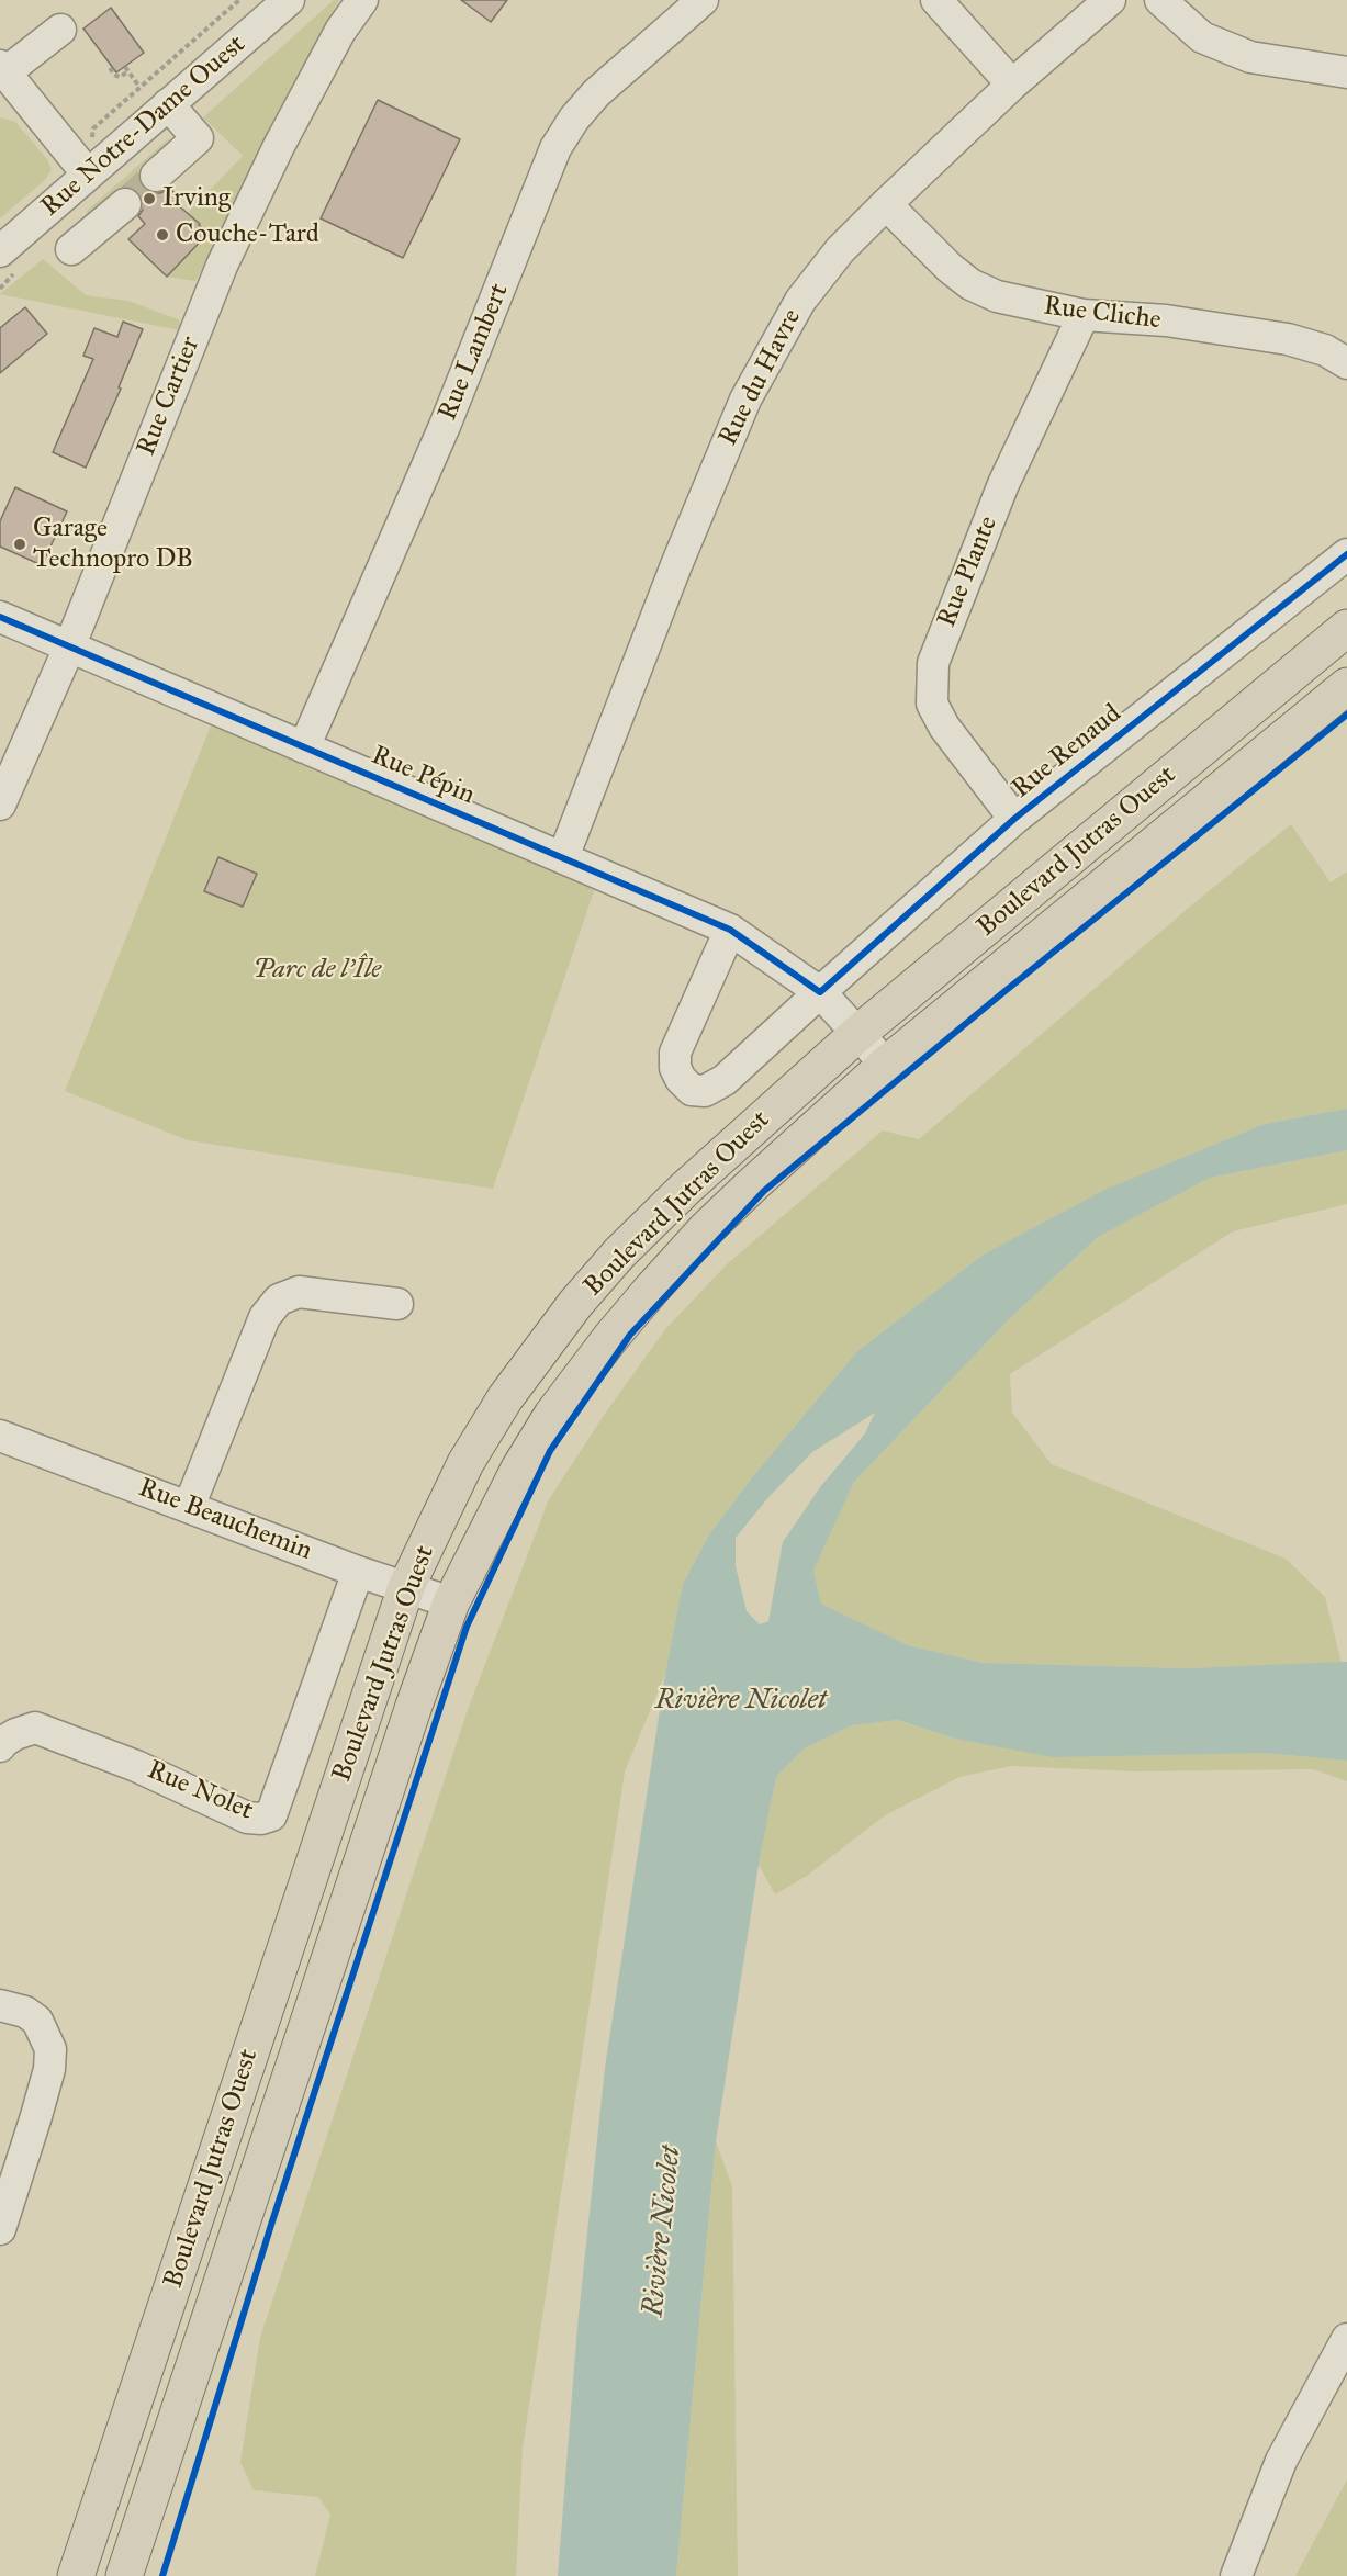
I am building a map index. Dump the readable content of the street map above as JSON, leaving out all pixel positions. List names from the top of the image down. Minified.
{"streets":{"main road":["Boulevard Jutras Ouest"],"street":["Rue Notre-Dame Ouest","Rue Cliche","Rue Lambert","Rue du Havre","Rue Cartier","Rue Plante","Rue Renaud","Rue Pépin","Rue Beauchemin","Rue Nolet"]},"crossings":[["Rue Cliche","Rue du Havre"],["Rue Cliche","Rue Plante"],["Rue Lambert","Rue Pépin"],["Rue du Havre","Rue Pépin"],["Rue Cartier","Rue Pépin"],["Rue Plante","Rue Renaud"],["Rue Renaud","Rue Pépin"],["Rue Pépin","Boulevard Jutras Ouest"],["Boulevard Jutras Ouest","Rue Beauchemin"],["Rue Beauchemin","Rue Nolet"]],"water":["Rivière Nicolet"],"parks":["Parc de l'Île"],"places":["Irving","Couche-Tard","Garage Technopro DB"]}
